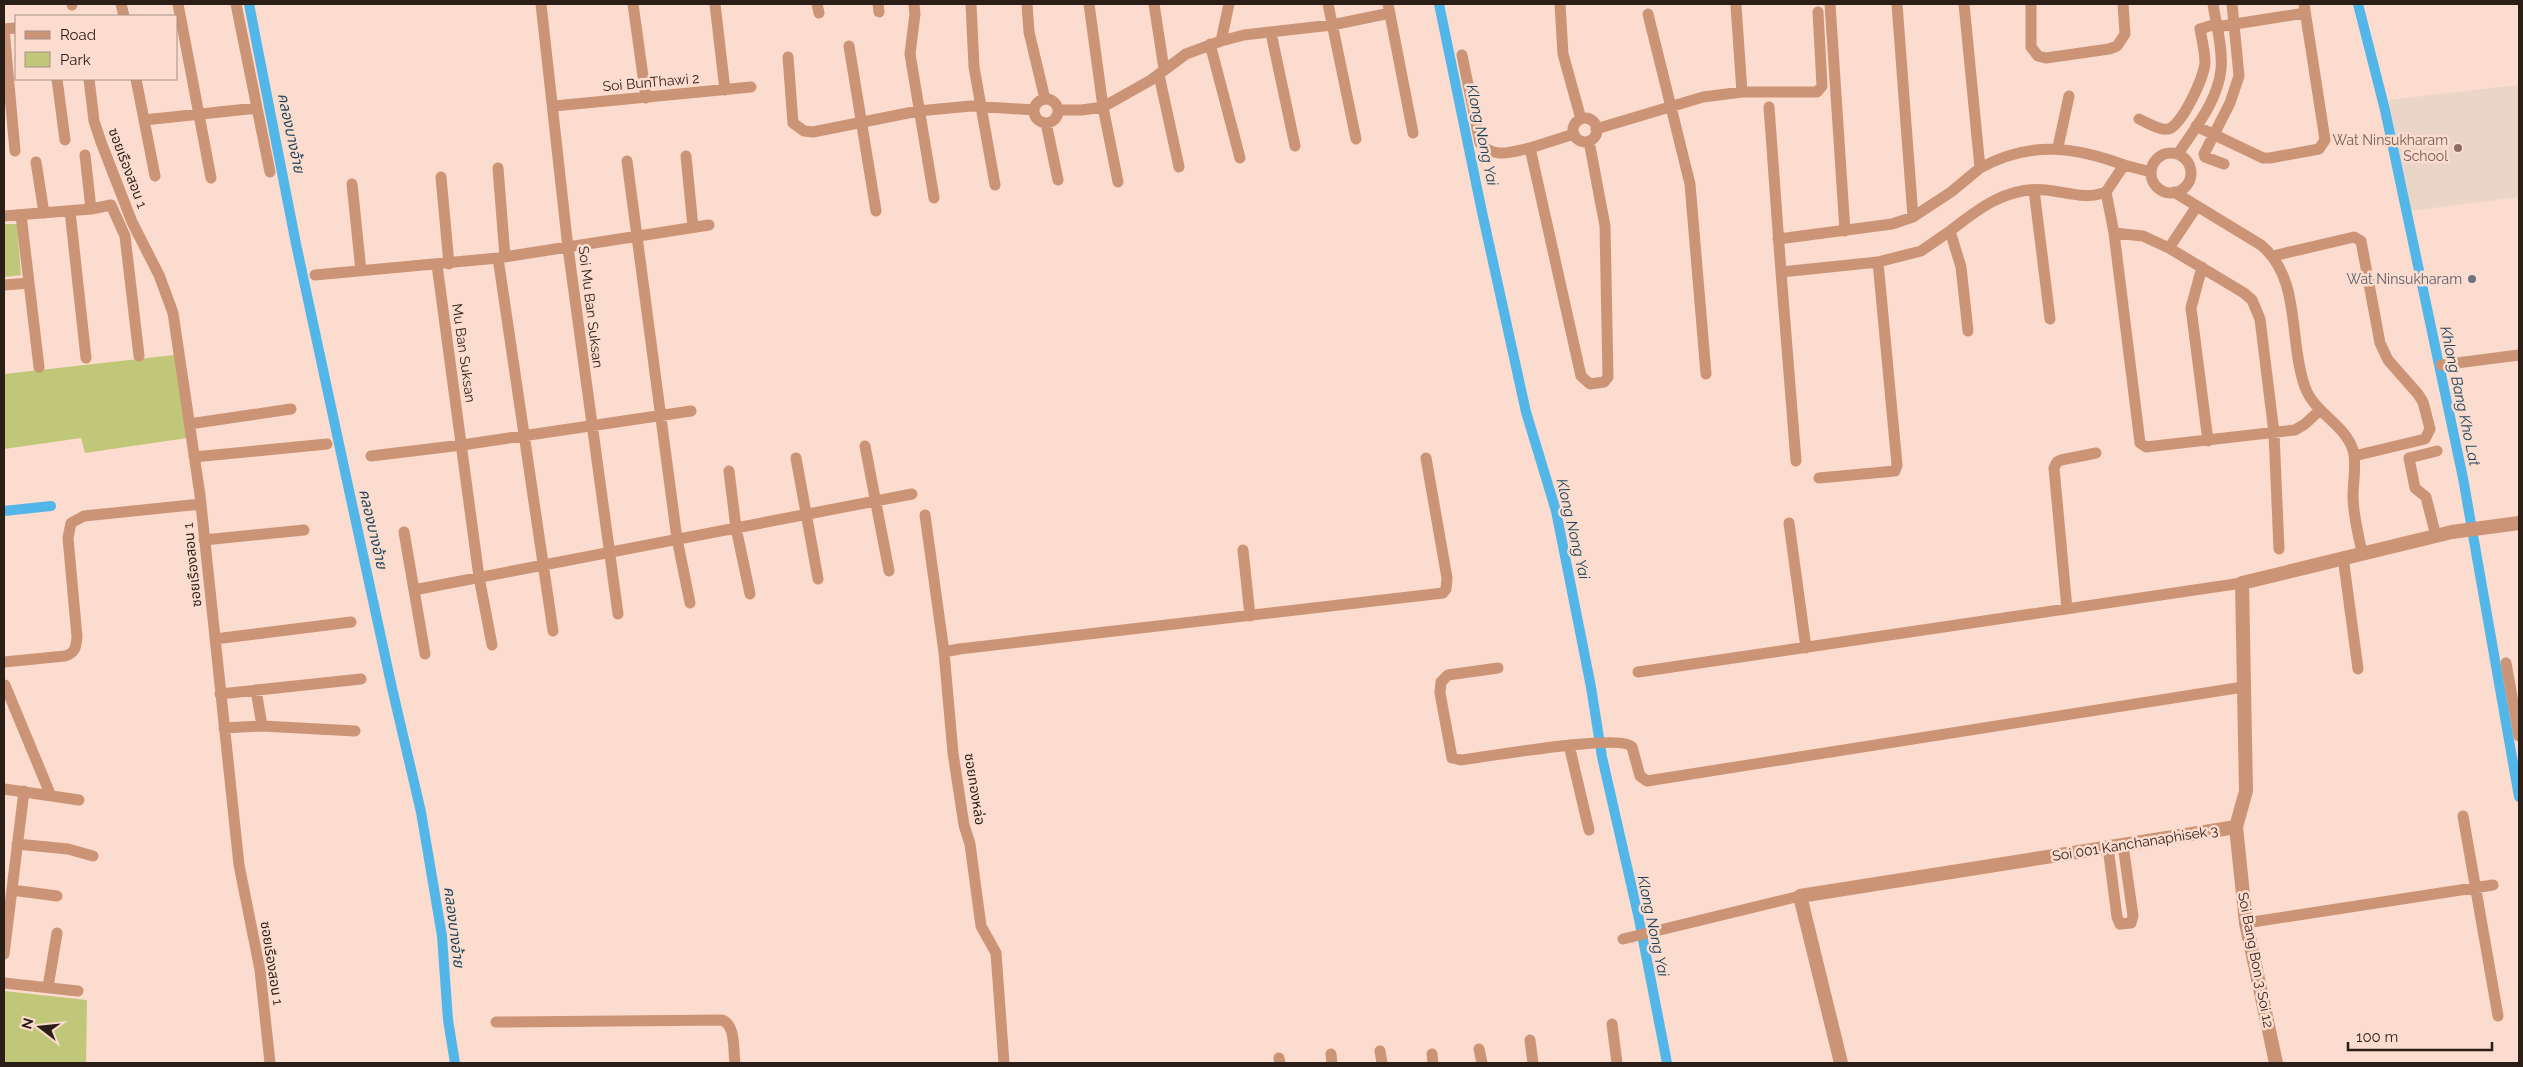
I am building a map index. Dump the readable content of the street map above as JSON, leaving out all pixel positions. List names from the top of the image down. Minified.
{"streets":{"street":["Soi BunThawi 2","ซอยเรืองสอน 1","Soi Mu Ban Suksan","Mu Ban Suksan","ซอยทองหล่อ","Soi 001 Kanchanaphisek 3","Soi Bang Bon 3 Soi 12"]},"crossings":[["Soi BunThawi 2","Soi Mu Ban Suksan"],["Soi 001 Kanchanaphisek 3","Soi Bang Bon 3 Soi 12"]],"water":["คลองบางอ้าย","Klong Nong Yai","Khlong Bang Kho Lat"],"places":["Wat Ninsukharam School","Wat Ninsukharam"],"legend":["Road","Park"],"scale_bar":"100 m","north":"left"}
